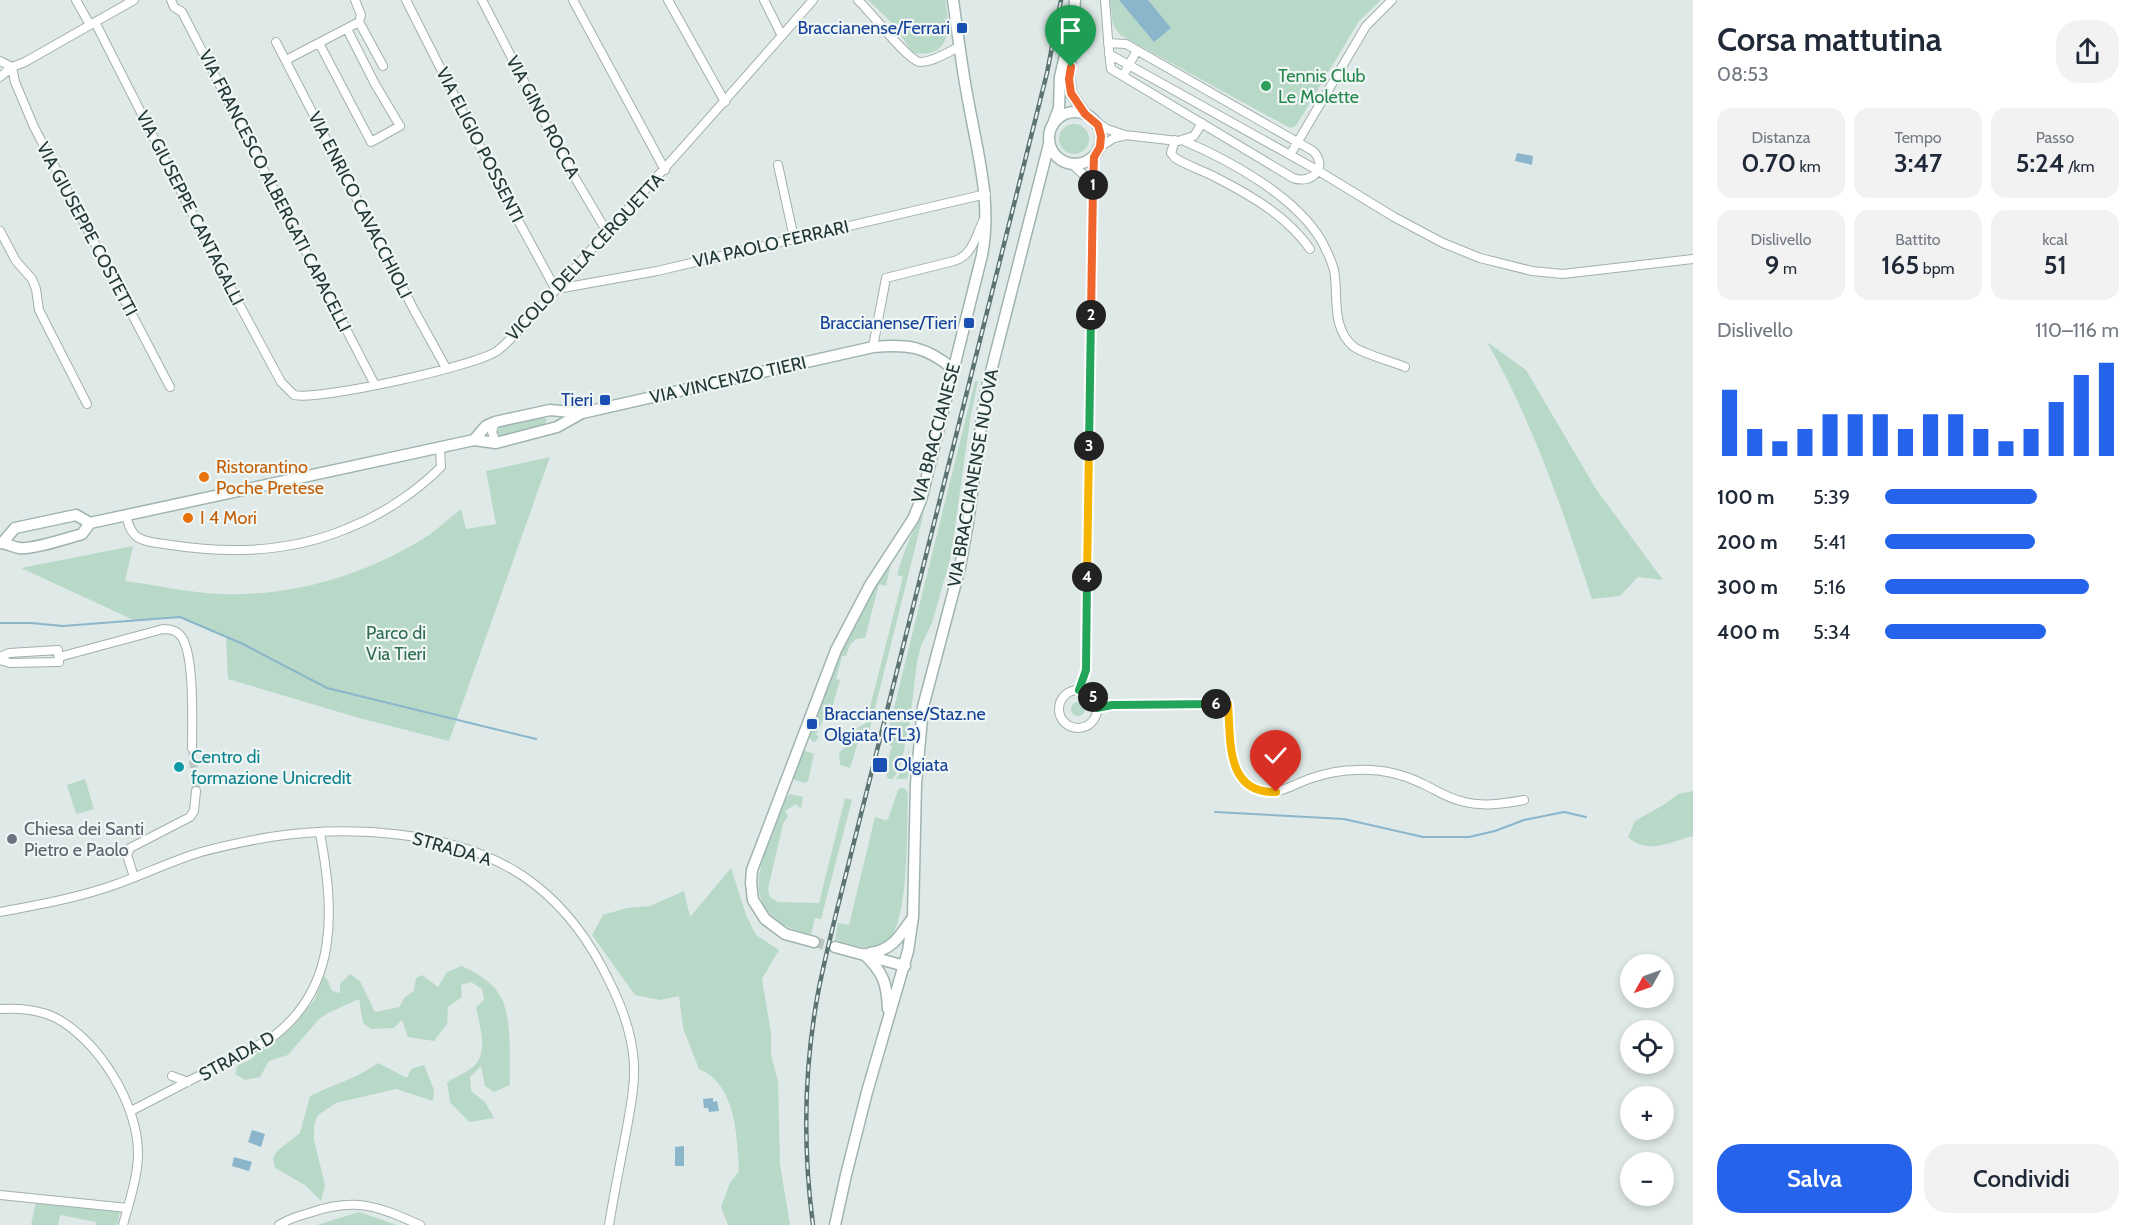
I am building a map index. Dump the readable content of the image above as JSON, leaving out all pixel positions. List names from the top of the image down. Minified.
{"streets":{"street":["VIA GINO ROCCA","VIA ELIGIO POSSENTI","VIA FRANCESCO ALBERGATI CAPACELLI","VIA ENRICO CAVACCHIOLI","VIA GIUSEPPE CANTAGALLI","VIA GIUSEPPE COSTETTI","VIA PAOLO FERRARI","VICOLO DELLA CERQUETTA","VIA VINCENZO TIERI","VIA BRACCIANESE","VIA BRACCIANENSE NUOVA","STRADA A","STRADA D"]},"crossings":[["VIA GINO ROCCA","VICOLO DELLA CERQUETTA"],["VIA ELIGIO POSSENTI","VIA PAOLO FERRARI"],["VIA ELIGIO POSSENTI","VICOLO DELLA CERQUETTA"],["VIA FRANCESCO ALBERGATI CAPACELLI","VICOLO DELLA CERQUETTA"],["VIA ENRICO CAVACCHIOLI","VICOLO DELLA CERQUETTA"],["VIA GIUSEPPE CANTAGALLI","VICOLO DELLA CERQUETTA"],["VIA PAOLO FERRARI","VICOLO DELLA CERQUETTA"],["VIA PAOLO FERRARI","VIA BRACCIANESE"],["VIA VINCENZO TIERI","VIA BRACCIANESE"],["STRADA A","STRADA D"]],"parks":["Parco di Via Tieri"],"places":{"transit":["Braccianense/Ferrari","Braccianense/Tieri","Tieri","Braccianense/Staz.ne Olgiata (FL3)","Olgiata"],"other":["Tennis Club Le Molette","Ristorantino Poche Pretese","I 4 Mori","Centro di formazione Unicredit","Chiesa dei Santi Pietro e Paolo"]},"north":"bottom left","page":{"heading":["Corsa mattutina","08:53"],"stats":[["Distanza","0.70 km"],["Tempo","3:47"],["Passo","5:24 /km"],["Dislivello","9 m"],["Battito","165 bpm"],["kcal","51"]],"pins":["1","2","3","4","5","6"],"chart":["Dislivello","110–116 m"],"list":[{"name":"100 m","note":"5:39"},{"name":"200 m","note":"5:41"},{"name":"300 m","note":"5:16"},{"name":"400 m","note":"5:34"}],"map_buttons":["+","−"],"buttons":["Salva","Condividi"]}}
